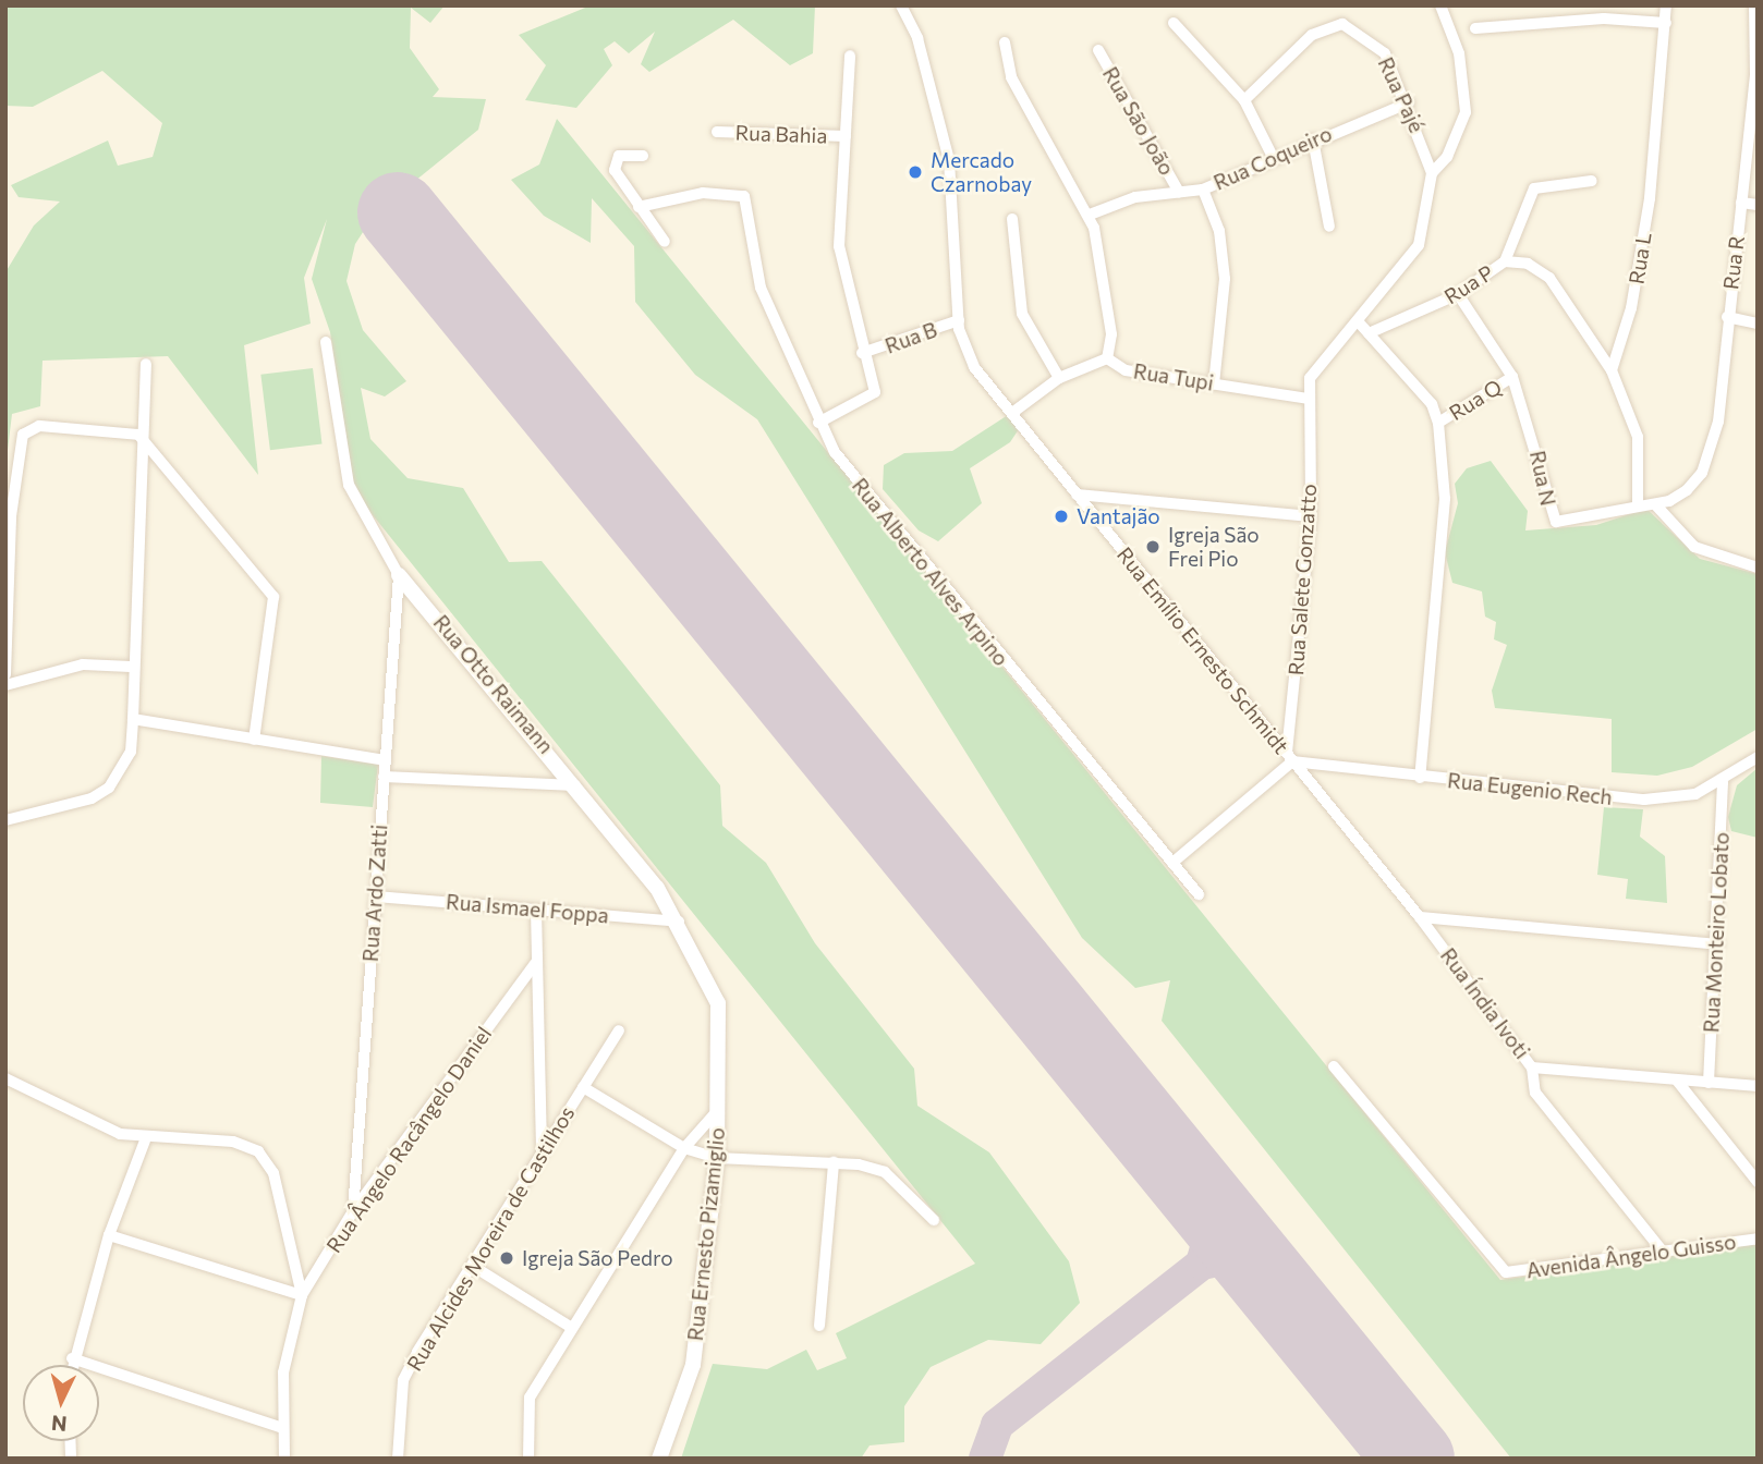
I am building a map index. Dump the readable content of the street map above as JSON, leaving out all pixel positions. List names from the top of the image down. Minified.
{"streets":{"street":["Rua Pajé","Rua São João","Rua Bahia","Rua Coqueiro","Rua L","Rua R","Rua P","Rua B","Rua Tupi","Rua Q","Rua N","Rua Alberto Alves Arpino","Rua Salete Gonzatto","Rua Emílio Ernesto Schmidt","Rua Otto Raimann","Rua Eugenio Rech","Rua Ardo Zatti","Rua Ismael Foppa","Rua Monteiro Lobato","Rua Índia Ivoti","Rua Ângelo Racângelo Daniel","Rua Ernesto Pizamiglio","Rua Alcides Moreira de Castilhos","Avenida Ângelo Guisso"]},"crossings":[["Rua Pajé","Rua Coqueiro"],["Rua Pajé","Rua Salete Gonzatto"],["Rua São João","Rua Coqueiro"],["Rua L","Rua P"],["Rua R","Rua N"],["Rua P","Rua N"],["Rua B","Rua Emílio Ernesto Schmidt"],["Rua Tupi","Rua Salete Gonzatto"],["Rua Tupi","Rua Emílio Ernesto Schmidt"],["Rua Q","Rua N"],["Rua Salete Gonzatto","Rua Emílio Ernesto Schmidt"],["Rua Salete Gonzatto","Rua Eugenio Rech"],["Rua Salete Gonzatto","Rua Índia Ivoti"],["Rua Emílio Ernesto Schmidt","Rua Eugenio Rech"],["Rua Emílio Ernesto Schmidt","Rua Índia Ivoti"],["Rua Otto Raimann","Rua Ardo Zatti"],["Rua Otto Raimann","Rua Ismael Foppa"],["Rua Otto Raimann","Rua Ernesto Pizamiglio"],["Rua Eugenio Rech","Rua Monteiro Lobato"],["Rua Eugenio Rech","Rua Índia Ivoti"],["Rua Ardo Zatti","Rua Ismael Foppa"],["Rua Ardo Zatti","Rua Ângelo Racângelo Daniel"],["Rua Índia Ivoti","Avenida Ângelo Guisso"]],"places":["Mercado Czarnobay","Vantajão","Igreja São Frei Pio","Igreja São Pedro"],"north":"bottom"}
